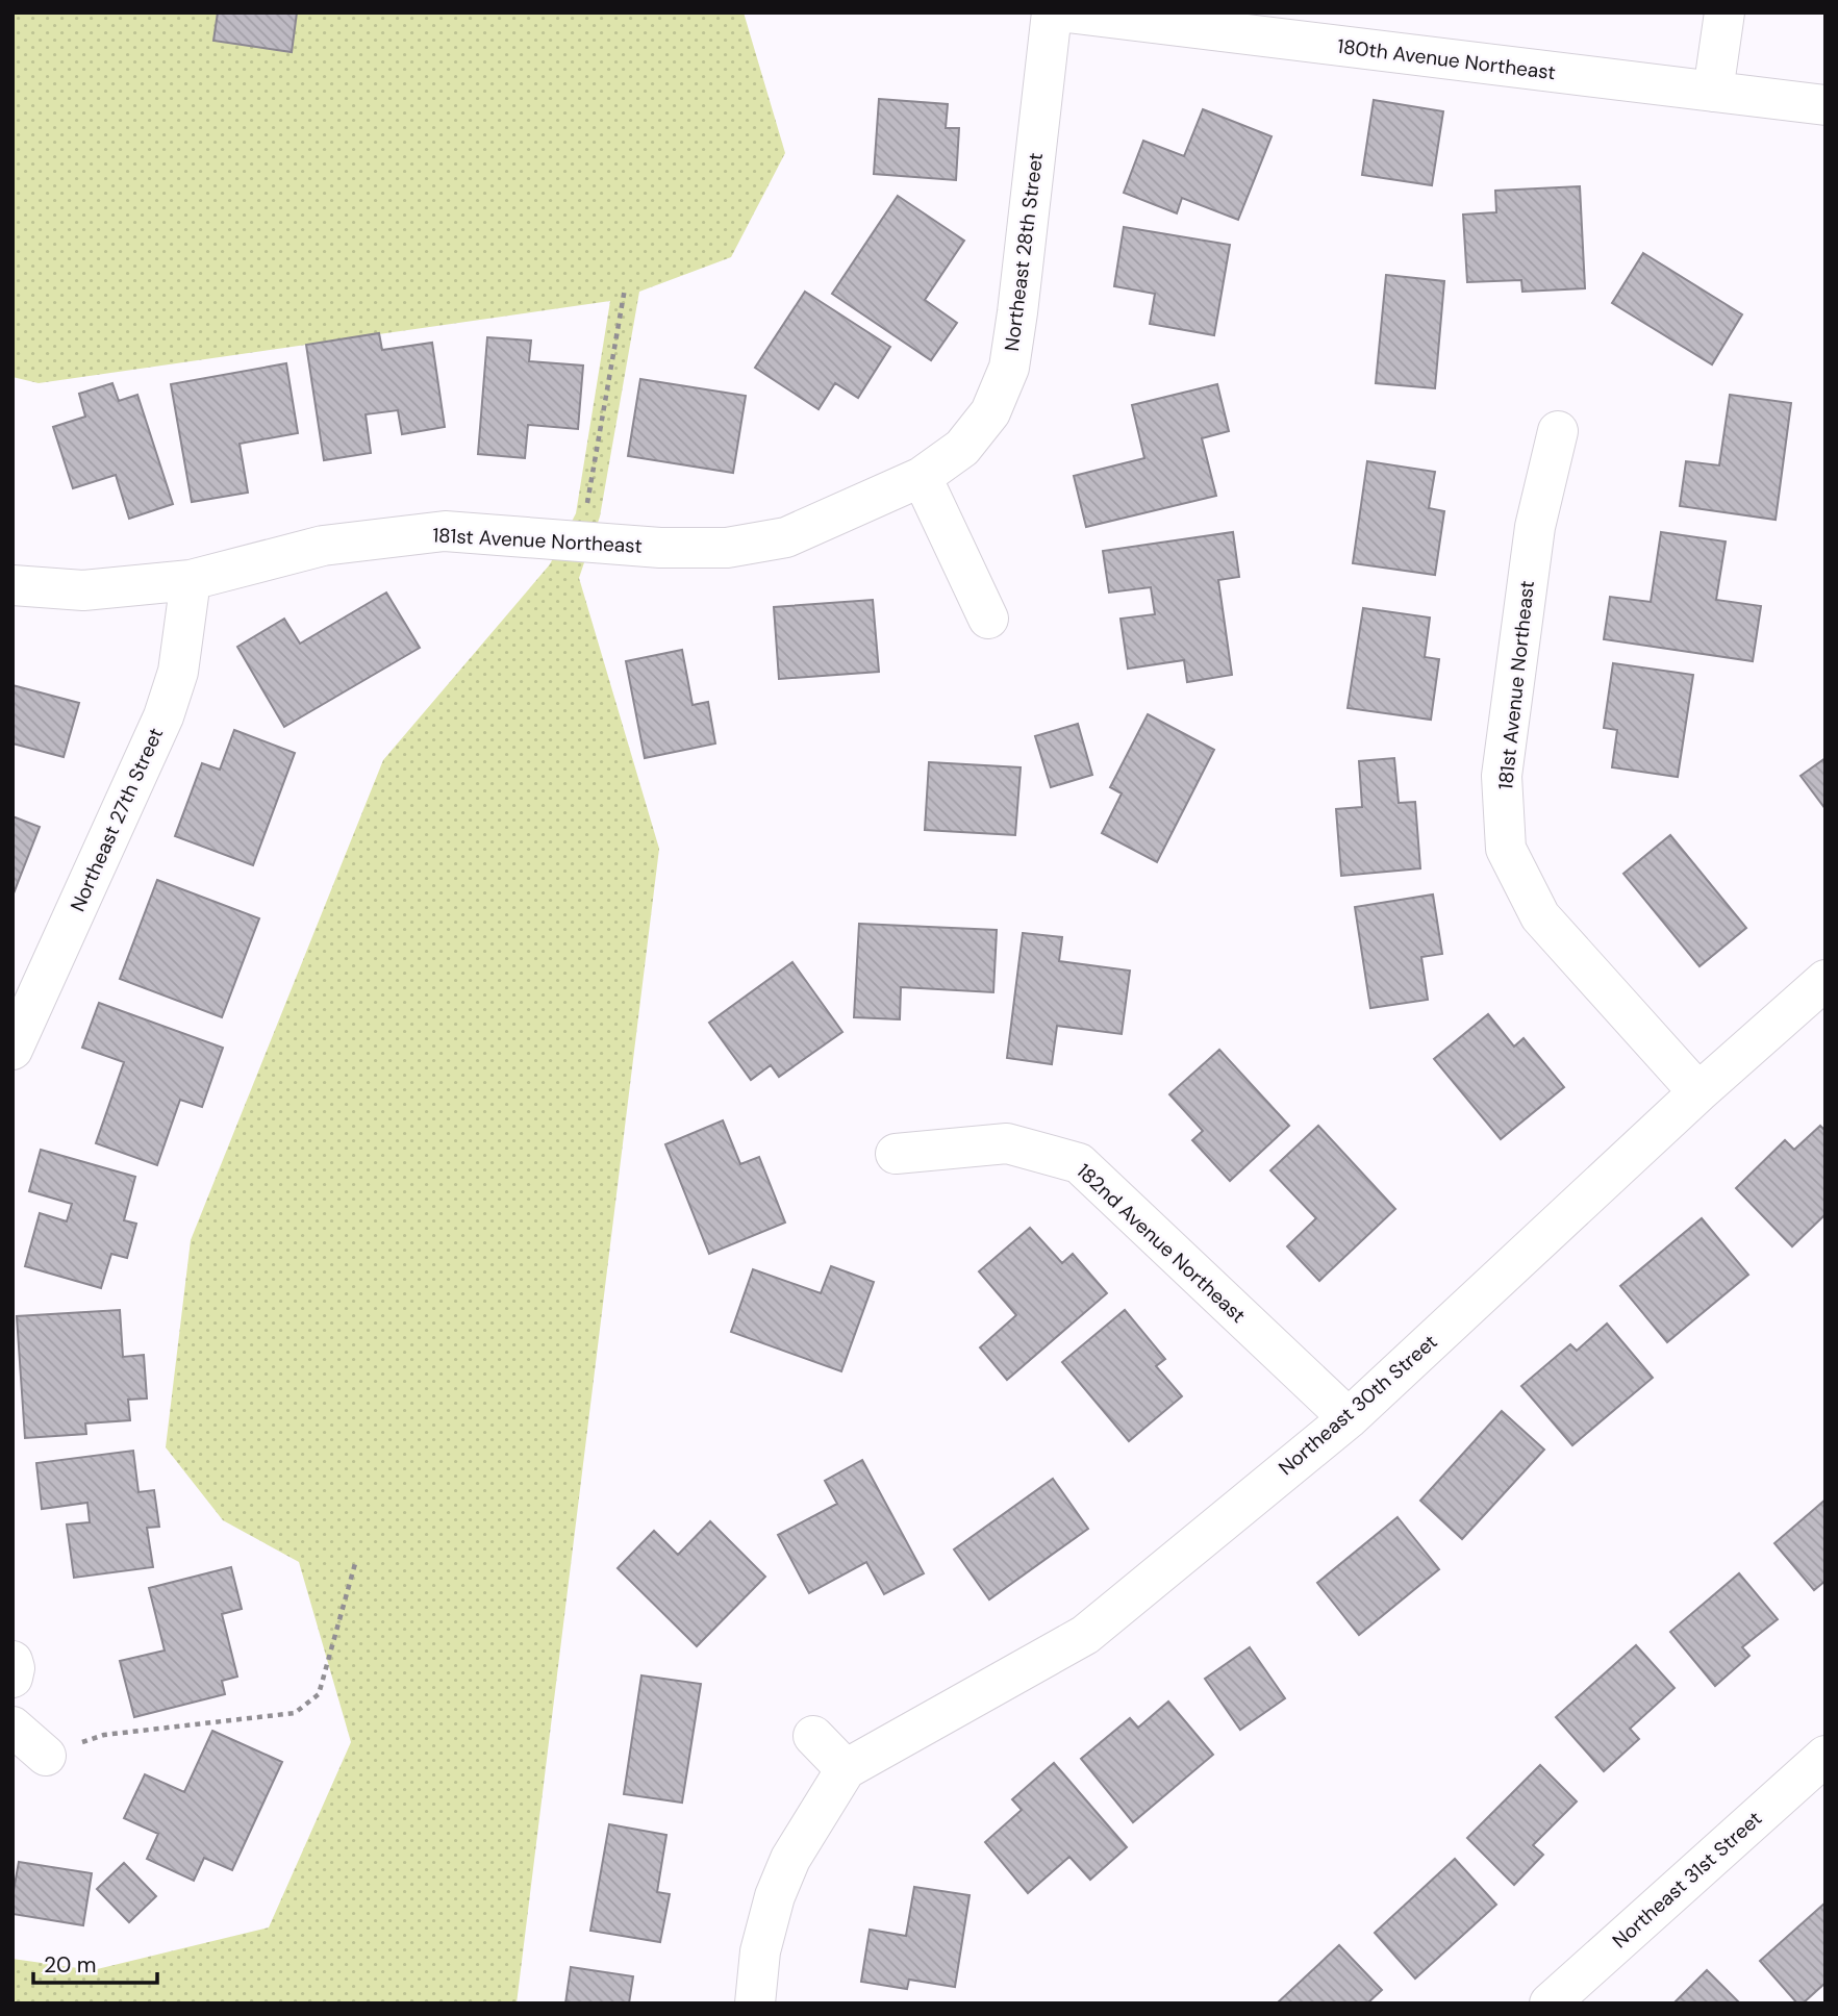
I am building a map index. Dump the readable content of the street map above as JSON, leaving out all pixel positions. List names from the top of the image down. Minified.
{"streets":{"street":["180th Avenue Northeast","Northeast 28th Street","181st Avenue Northeast","Northeast 27th Street","182nd Avenue Northeast","Northeast 30th Street","Northeast 31st Street"]},"crossings":[["Northeast 28th Street","181st Avenue Northeast"],["181st Avenue Northeast","Northeast 27th Street"],["181st Avenue Northeast","Northeast 30th Street"],["182nd Avenue Northeast","Northeast 30th Street"]],"scale_bar":"20 m"}
